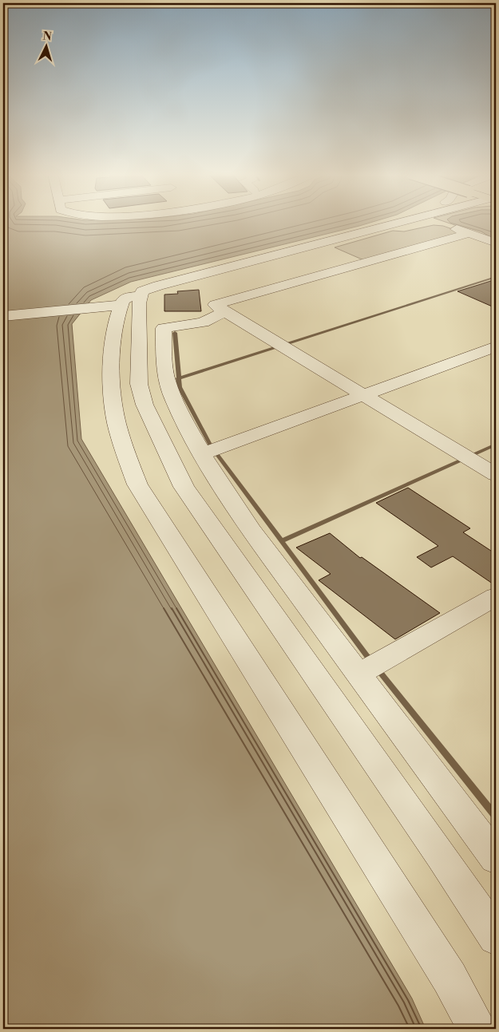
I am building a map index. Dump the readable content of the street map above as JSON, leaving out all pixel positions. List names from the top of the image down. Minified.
{"north":"top"}
